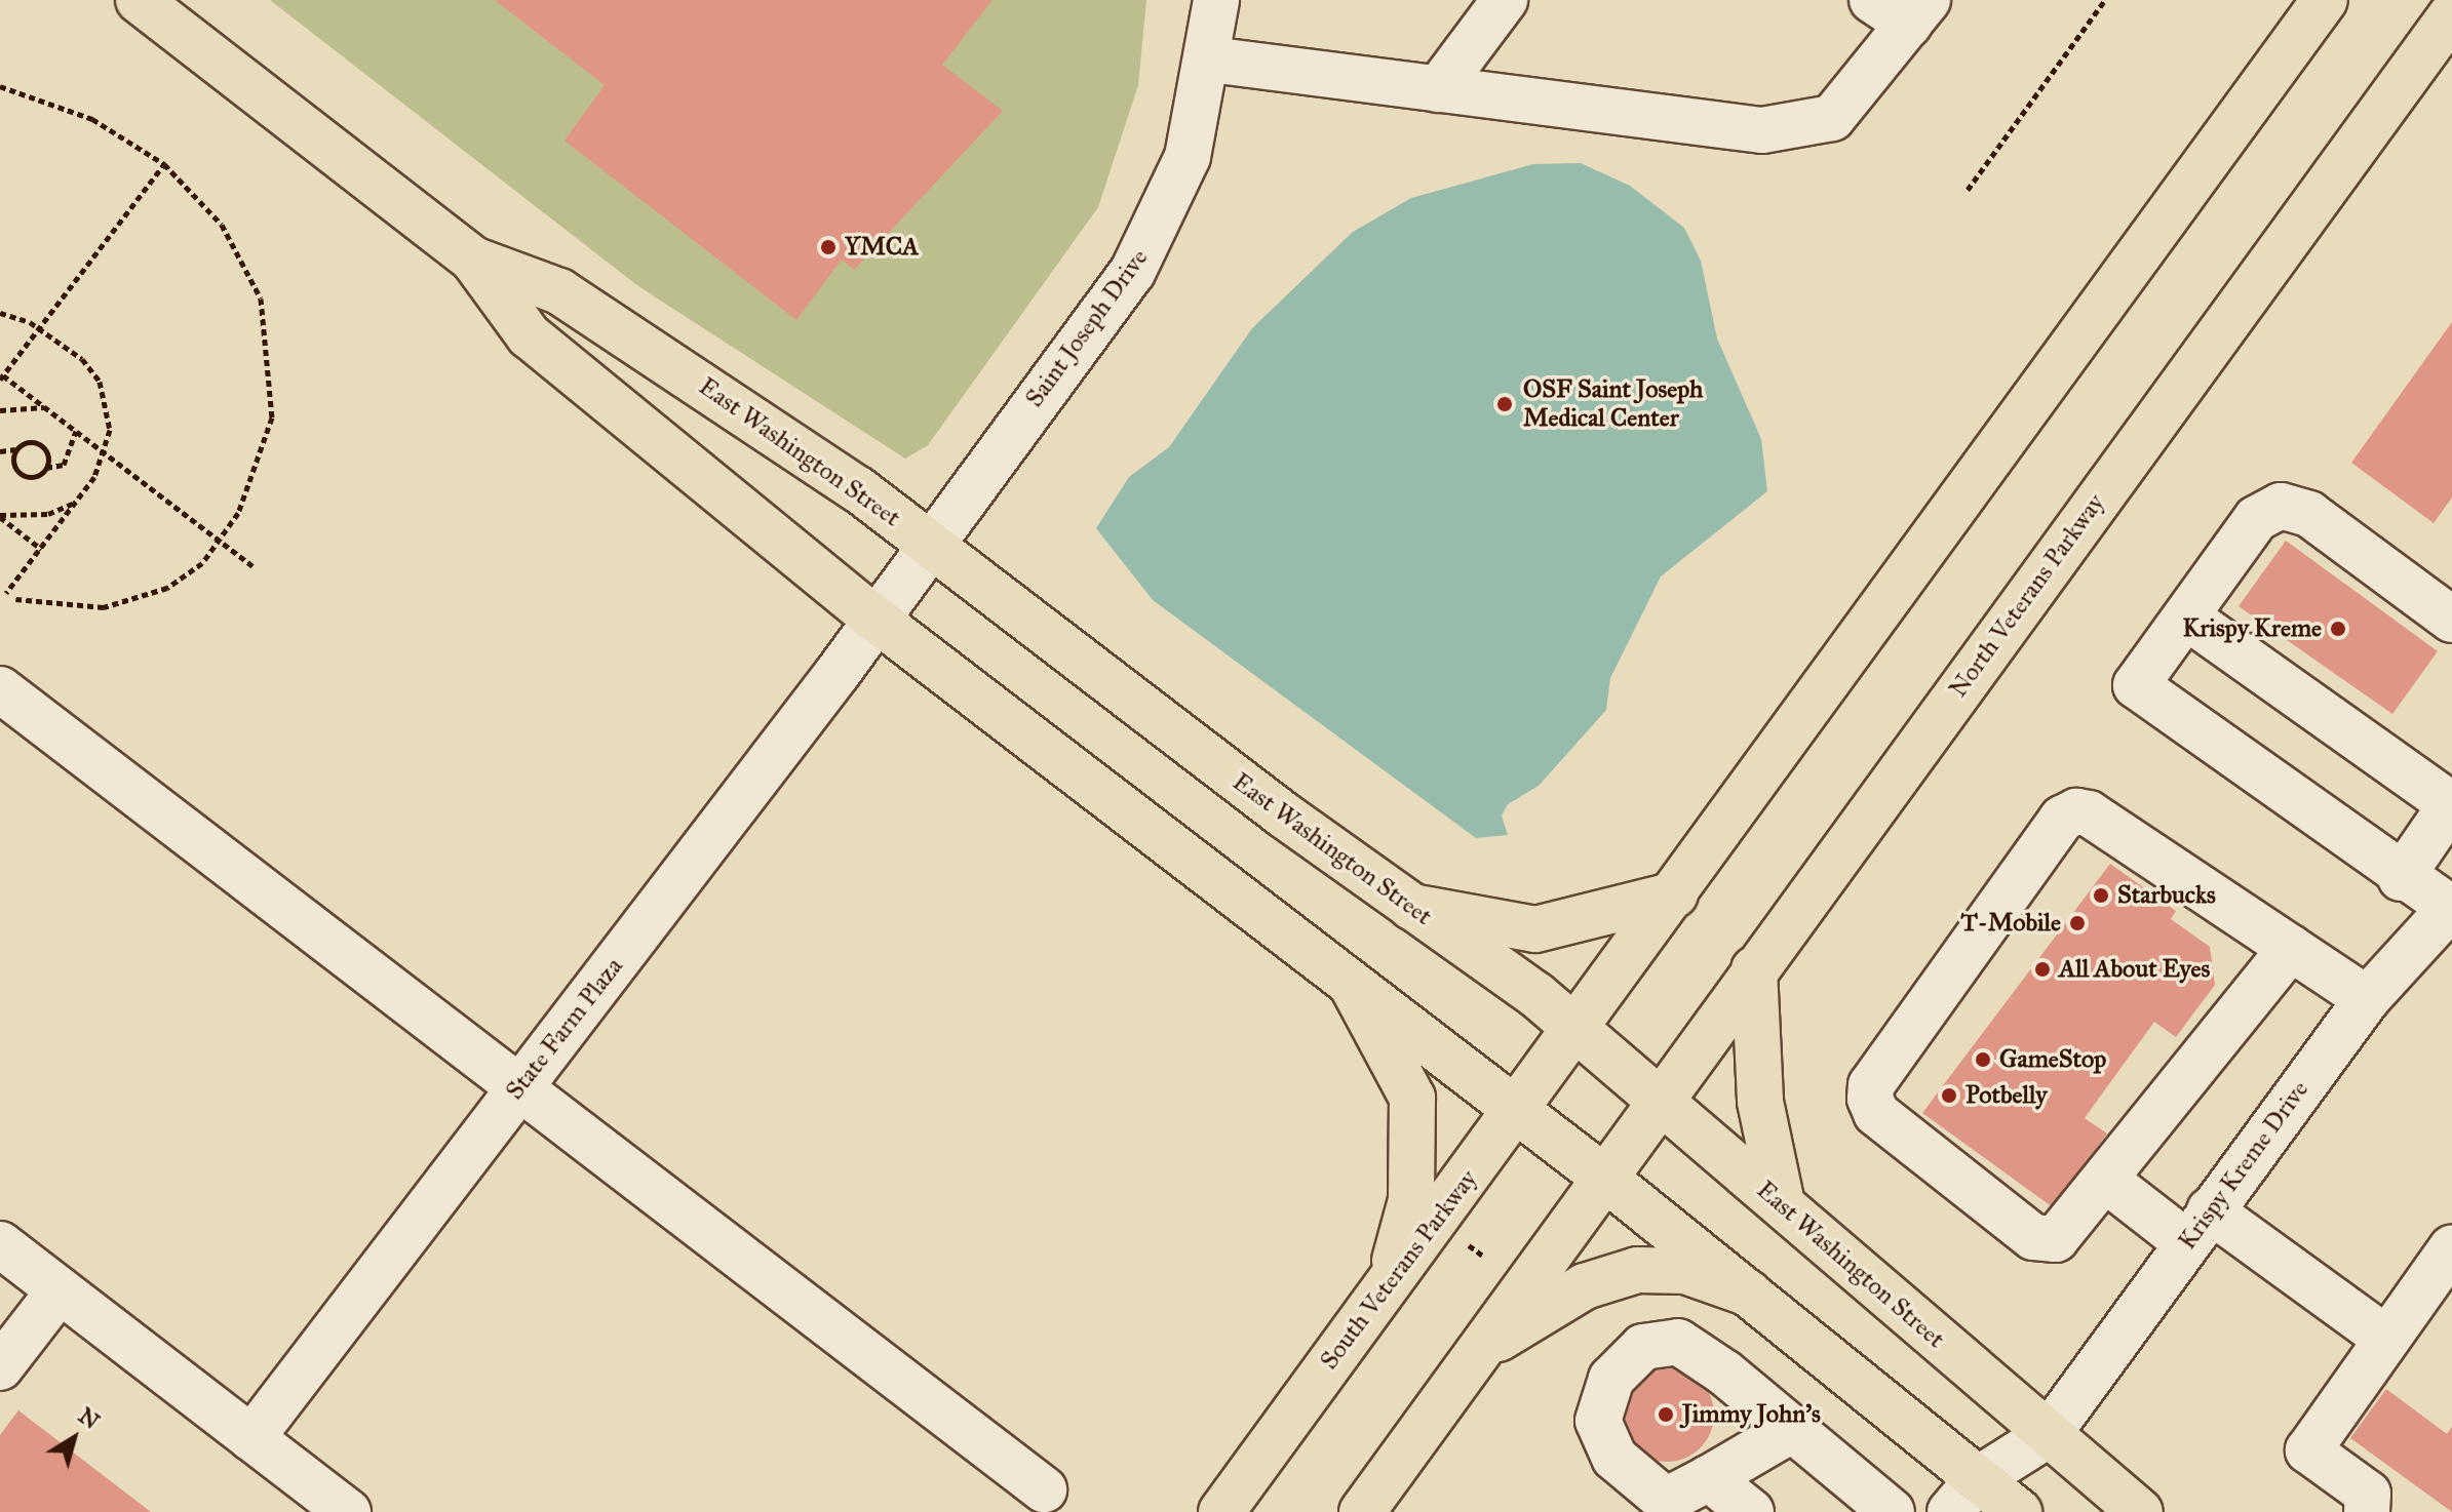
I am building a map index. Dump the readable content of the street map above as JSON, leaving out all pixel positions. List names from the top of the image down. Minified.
{"streets":{"main road":["East Washington Street","North Veterans Parkway","South Veterans Parkway"],"street":["Saint Joseph Drive","State Farm Plaza","Krispy Kreme Drive"]},"crossings":[["Saint Joseph Drive","East Washington Street"],["Saint Joseph Drive","State Farm Plaza"],["East Washington Street","North Veterans Parkway"],["East Washington Street","State Farm Plaza"],["East Washington Street","Krispy Kreme Drive"],["East Washington Street","South Veterans Parkway"]],"places":["YMCA","OSF Saint Joseph Medical Center","Krispy Kreme","Starbucks","T-Mobile","All About Eyes","GameStop","Potbelly","Jimmy John's"],"north":"top right"}
